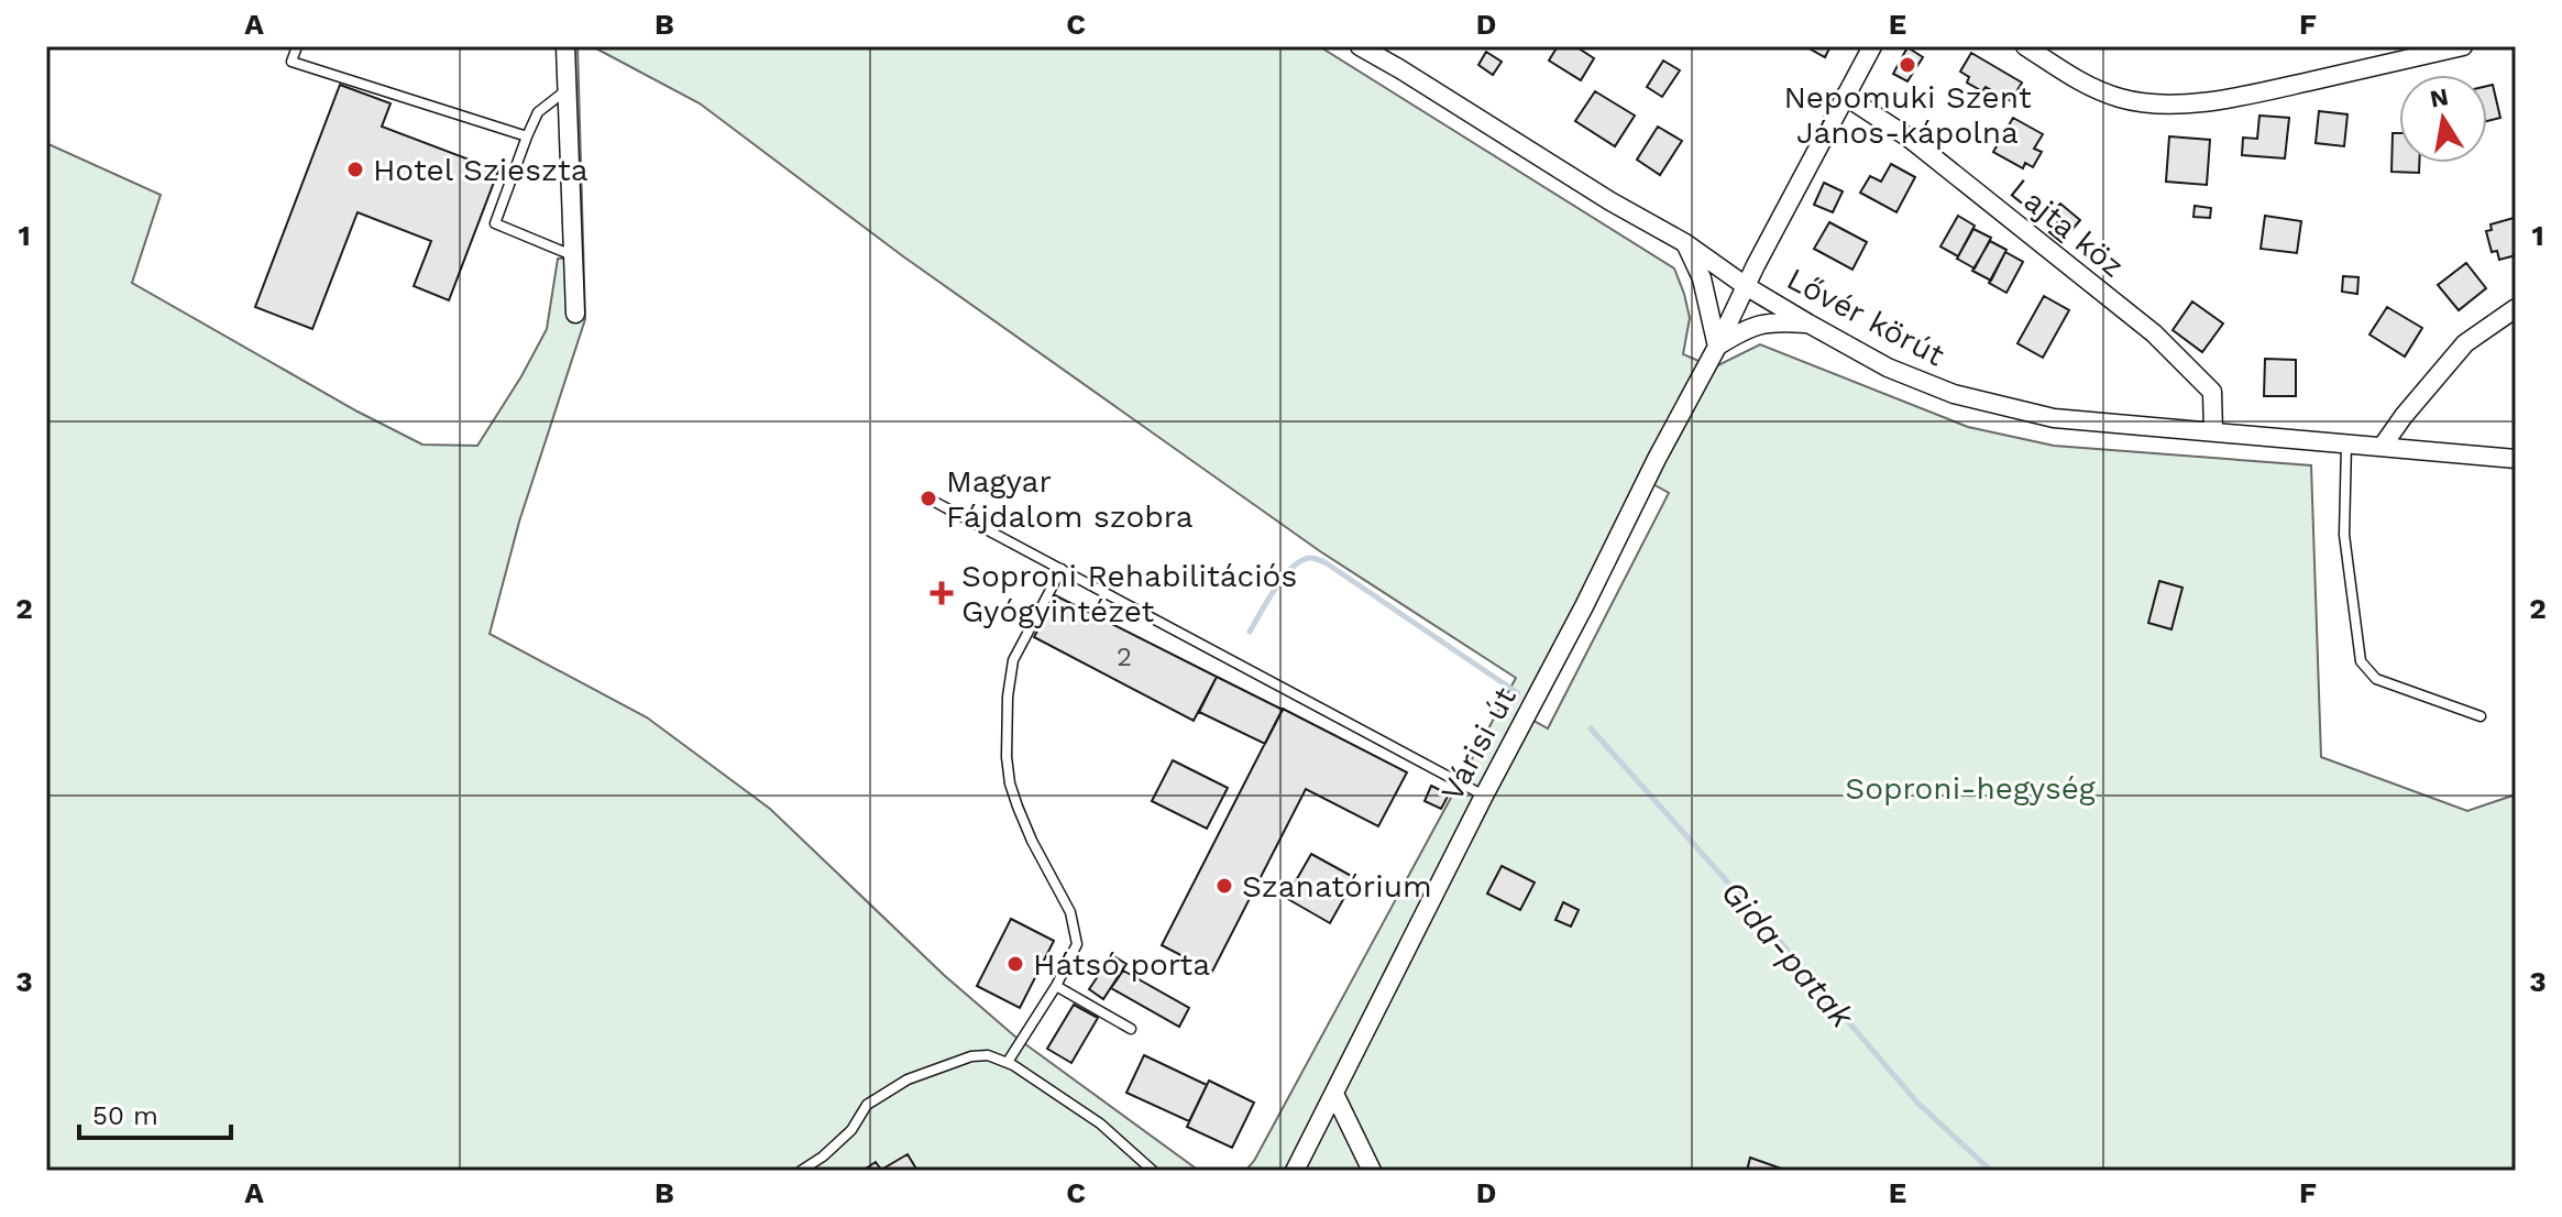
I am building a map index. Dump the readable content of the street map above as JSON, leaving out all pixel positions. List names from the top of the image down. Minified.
{"streets":{"street":["Lajta köz","Lővér körút","Várisi út"]},"crossings":[["Lajta köz","Lővér körút"],["Lajta köz","Várisi út"],["Lővér körút","Várisi út"]],"water":["Gida-patak"],"parks":["Soproni-hegység"],"places":{"other":["Nepomuki Szent János-kápolna","Hotel Szieszta","Magyar Fájdalom szobra","Szanatórium","Hátsó porta"],"health":["Soproni Rehabilitációs Gyógyintézet"]},"house_numbers":["2"],"scale_bar":"50 m","north":"top","grid":{"columns":["A","B","C","D","E","F"],"rows":["1","2","3"]}}
